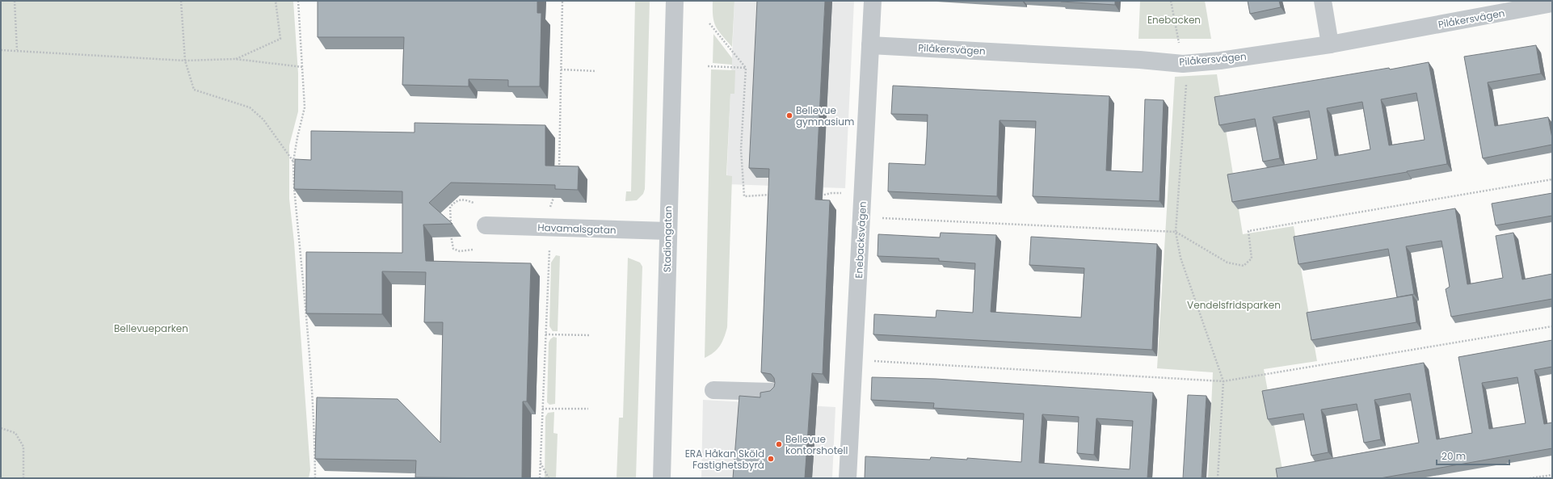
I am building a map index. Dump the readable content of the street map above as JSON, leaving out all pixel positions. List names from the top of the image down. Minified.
{"streets":{"street":["Pilåkersvägen","Havamalsgatan","Stadiongatan","Enebacksvägen"]},"crossings":[["Pilåkersvägen","Enebacksvägen"],["Havamalsgatan","Stadiongatan"]],"parks":["Enebacken","Vendelsfridsparken","Bellevueparken"],"places":["Bellevue gymnasium","Bellevue kontorshotell","ERA Håkan Sköld Fastighetsbyrå"],"scale_bar":"20 m"}
